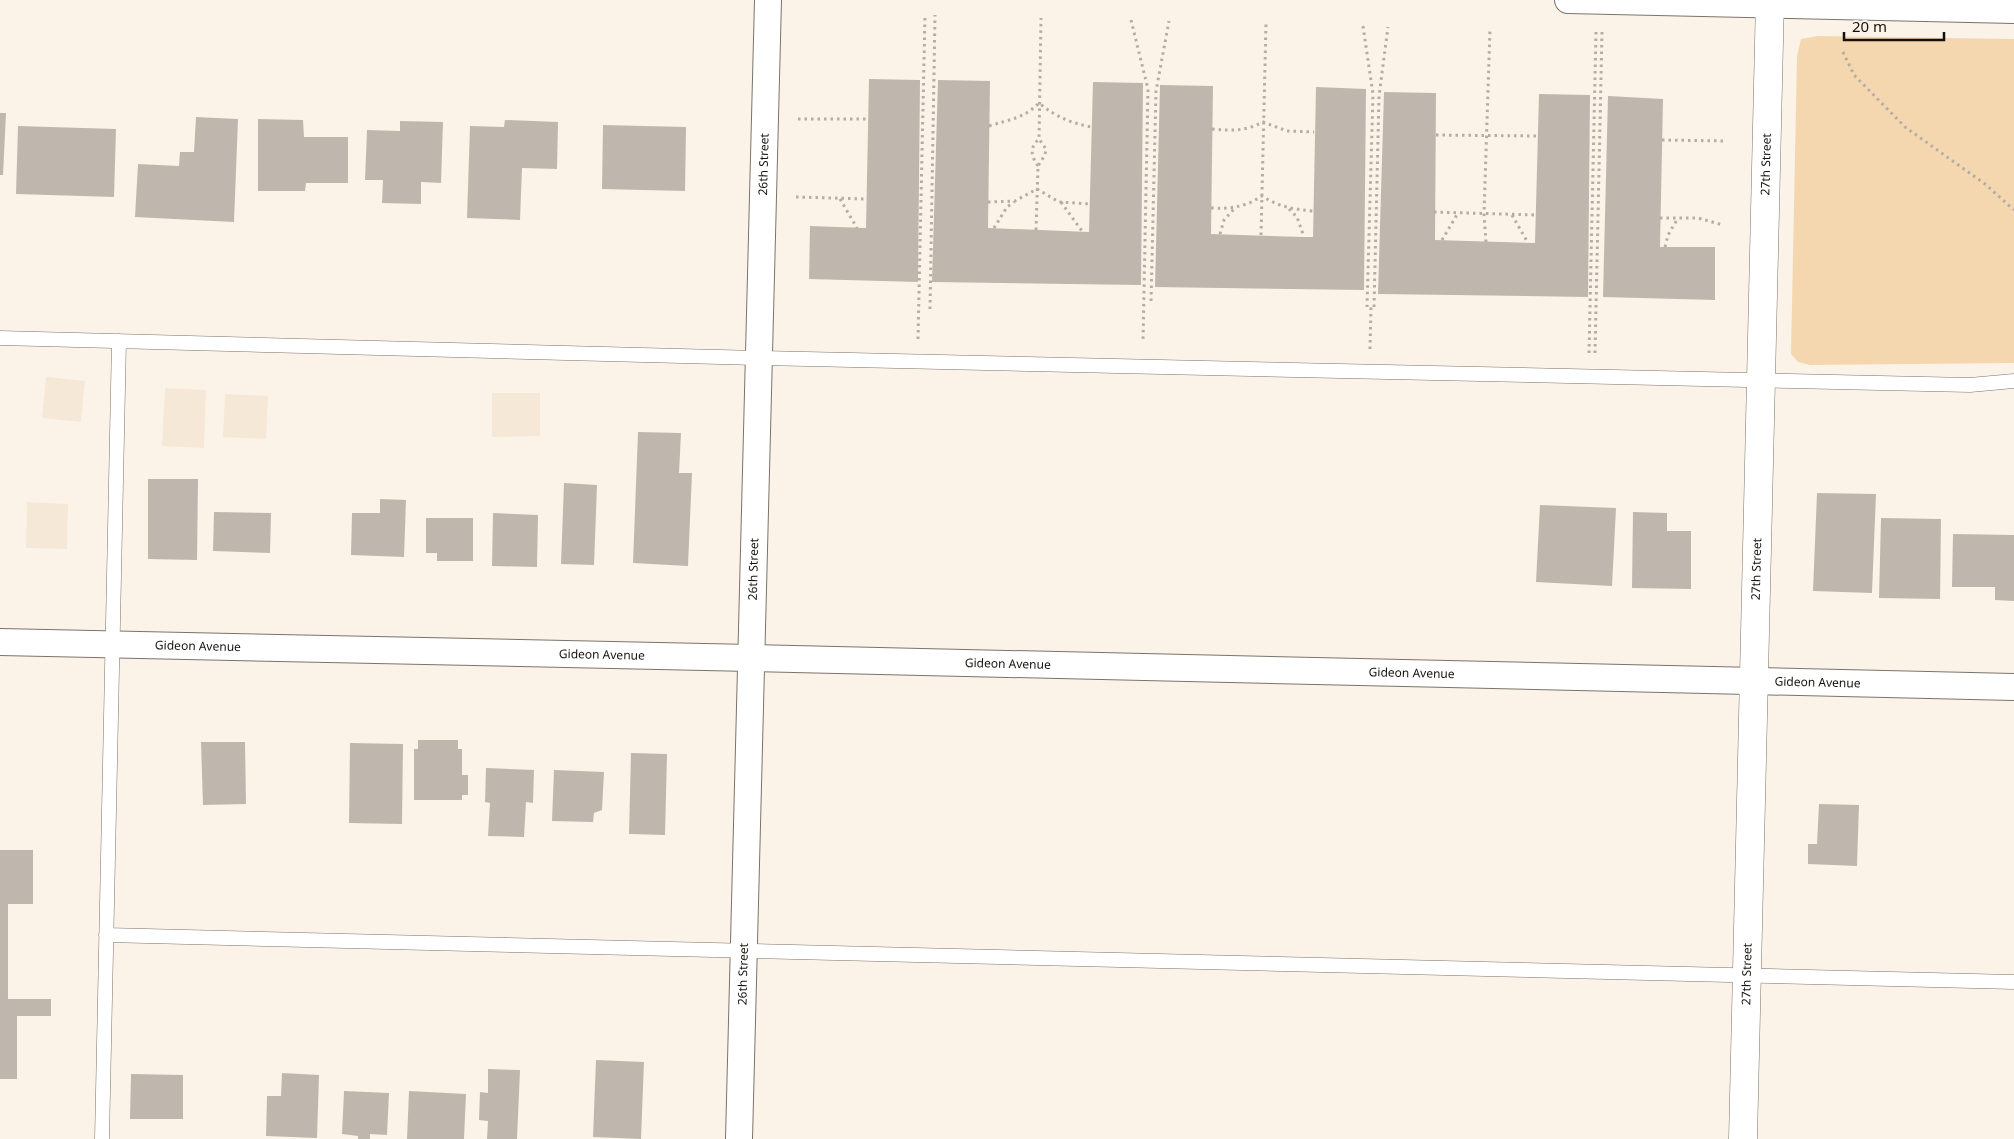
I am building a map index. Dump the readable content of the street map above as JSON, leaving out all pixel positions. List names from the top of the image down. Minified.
{"streets":{"street":["26th Street","27th Street","Gideon Avenue"]},"crossings":[["26th Street","Gideon Avenue"],["27th Street","Gideon Avenue"]],"scale_bar":"20 m"}
